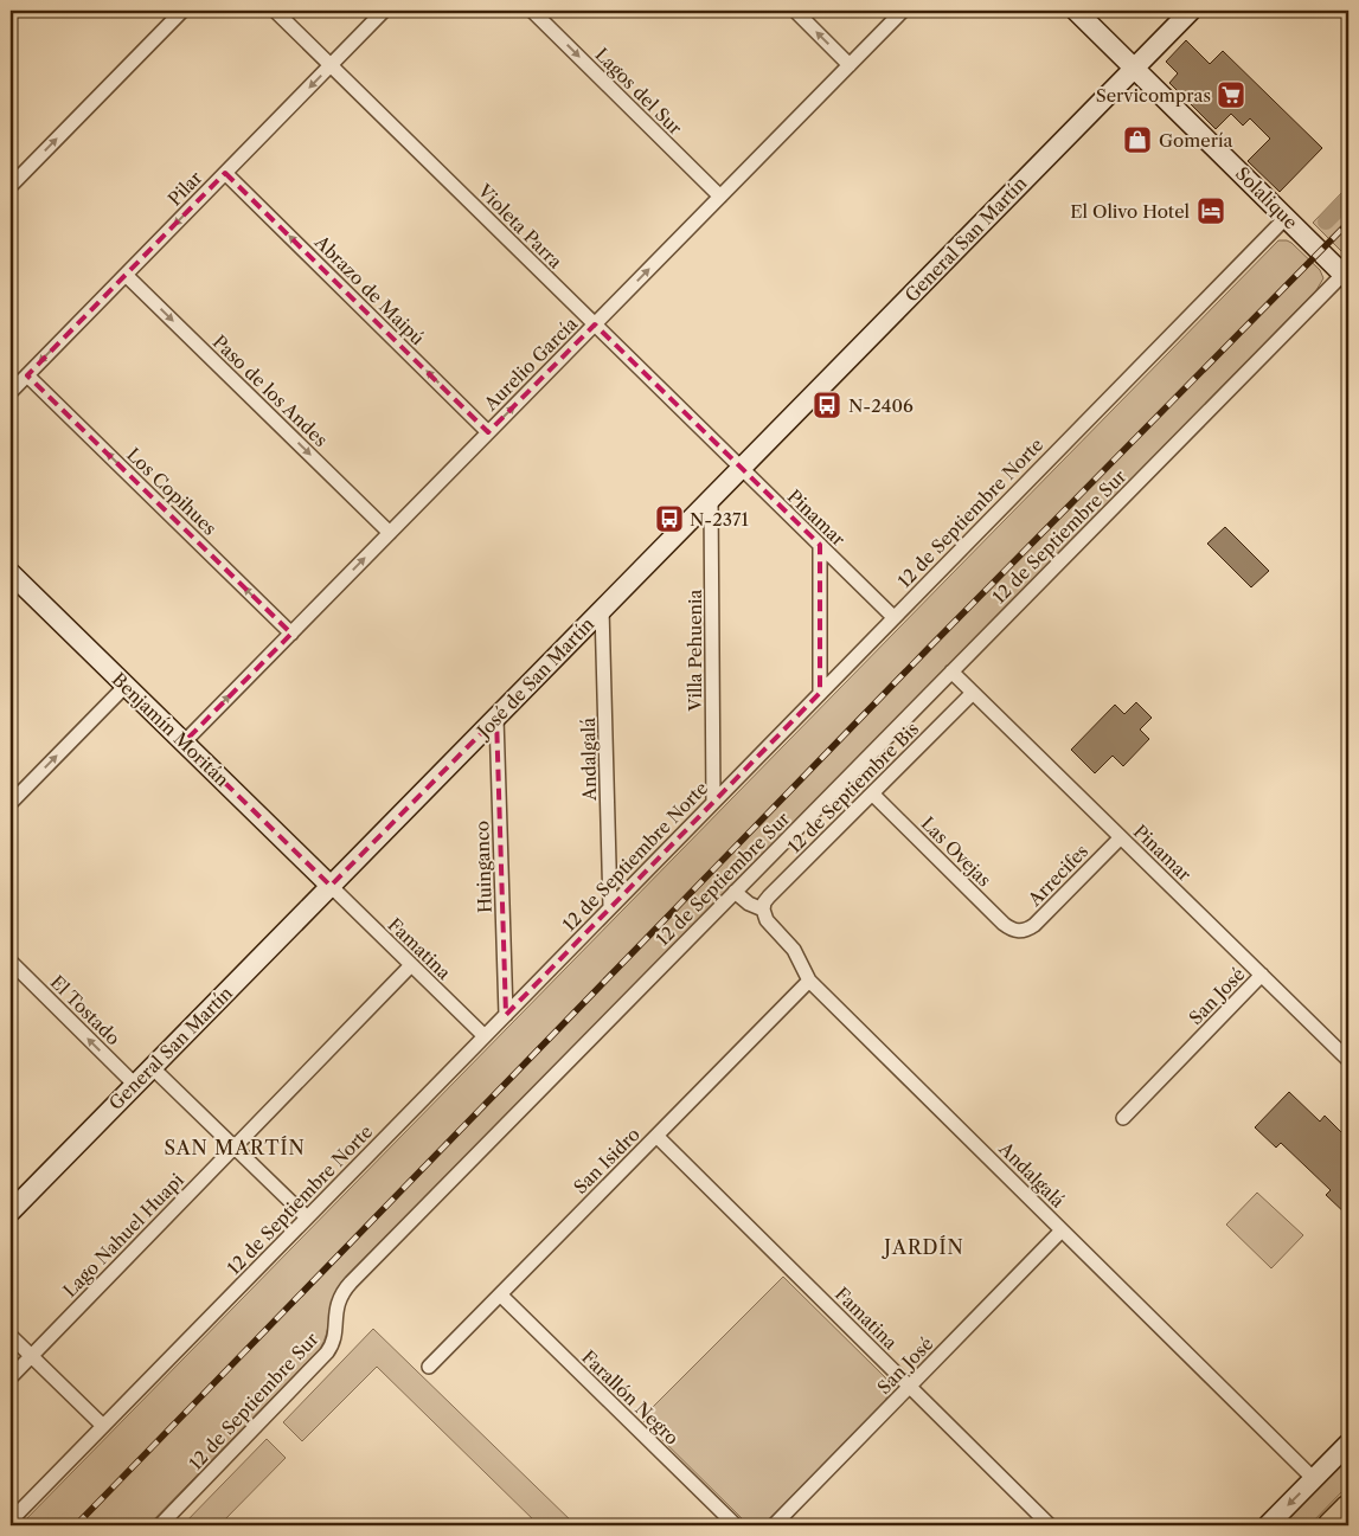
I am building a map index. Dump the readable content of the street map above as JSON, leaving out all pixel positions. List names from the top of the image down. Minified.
{"streets":{"main road":["Solalique","General San Martín","José de San Martín","Benjamín Moritán"],"street":["Lagos del Sur","Pilar","Violeta Parra","Abrazo de Maipú","Aurelio García","Paso de los Andes","Los Copihues","12 de Septiembre Norte","Pinamar","12 de Septiembre Sur","Villa Pehuenia","Andalgalá","12 de Septiembre Bis","Las Ovejas","Huinganco","Arrecifes","Famatina","San José","El Tostado","San Isidro","Lago Nahuel Huapi","Farallón Negro"]},"crossings":[["Lagos del Sur","Aurelio García"],["Pilar","Violeta Parra"],["Pilar","Abrazo de Maipú"],["Pilar","Paso de los Andes"],["Pilar","Los Copihues"],["Solalique","General San Martín"],["Solalique","12 de Septiembre Norte"],["Solalique","12 de Septiembre Sur"],["Violeta Parra","General San Martín"],["Violeta Parra","Aurelio García"],["Violeta Parra","Pinamar"],["Violeta Parra","José de San Martín"],["General San Martín","Pinamar"],["General San Martín","José de San Martín"],["General San Martín","Benjamín Moritán"],["General San Martín","Famatina"],["General San Martín","El Tostado"],["Abrazo de Maipú","Aurelio García"],["Aurelio García","Paso de los Andes"],["Aurelio García","Los Copihues"],["Aurelio García","Benjamín Moritán"],["12 de Septiembre Norte","Pinamar"],["12 de Septiembre Norte","Villa Pehuenia"],["12 de Septiembre Norte","Andalgalá"],["12 de Septiembre Norte","Huinganco"],["12 de Septiembre Norte","Famatina"],["Pinamar","12 de Septiembre Sur"],["Pinamar","José de San Martín"],["Pinamar","12 de Septiembre Bis"],["Pinamar","Arrecifes"],["Pinamar","San José"],["12 de Septiembre Sur","Andalgalá"],["Villa Pehuenia","José de San Martín"],["José de San Martín","Benjamín Moritán"],["José de San Martín","Andalgalá"],["José de San Martín","Huinganco"],["José de San Martín","Famatina"],["Benjamín Moritán","Famatina"],["Andalgalá","12 de Septiembre Bis"],["Andalgalá","San José"],["Andalgalá","San Isidro"],["12 de Septiembre Bis","Las Ovejas"],["Las Ovejas","Arrecifes"],["Famatina","San José"],["Famatina","San Isidro"],["Famatina","Lago Nahuel Huapi"],["San Isidro","Farallón Negro"]],"one_way":["Lagos del Sur","Pilar","Abrazo de Maipú","Aurelio García","Paso de los Andes","Los Copihues","El Tostado"],"districts":["SAN MARTÍN","JARDÍN"],"places":{"supermarket":["Servicompras"],"shop":["Gomería"],"hotel":["El Olivo Hotel"],"bus stop":["N-2406","N-2371"]}}
